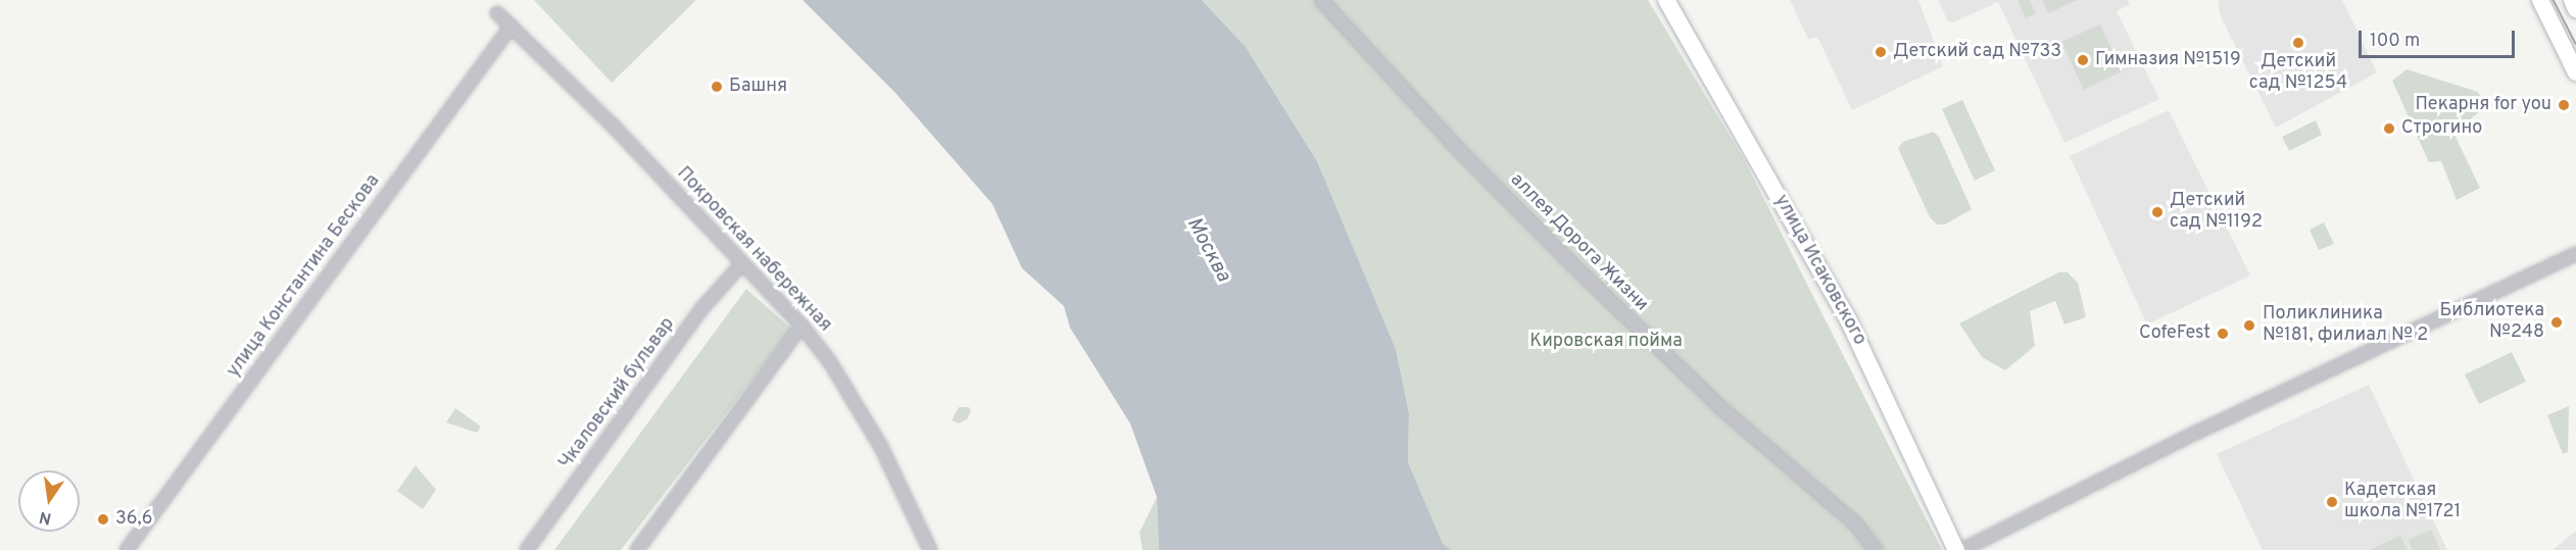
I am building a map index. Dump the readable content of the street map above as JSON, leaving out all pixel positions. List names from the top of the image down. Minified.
{"streets":{"street":["аллея Дорога Жизни","Покровская набережная","улица Исаковского","улица Константина Бескова","Чкаловский бульвар"]},"crossings":[["Покровская набережная","улица Константина Бескова"],["Покровская набережная","Чкаловский бульвар"]],"water":["Москва"],"parks":["Кировская пойма"],"places":["Детский сад №1254","Детский сад №733","Гимназия №1519","Башня","Пекарня for you","Строгино","Детский сад №1192","Библиотека №248","Поликлиника №181, филиал № 2","CofeFest","Кадетская школа №1721","36,6"],"scale_bar":"100 m","north":"bottom"}
